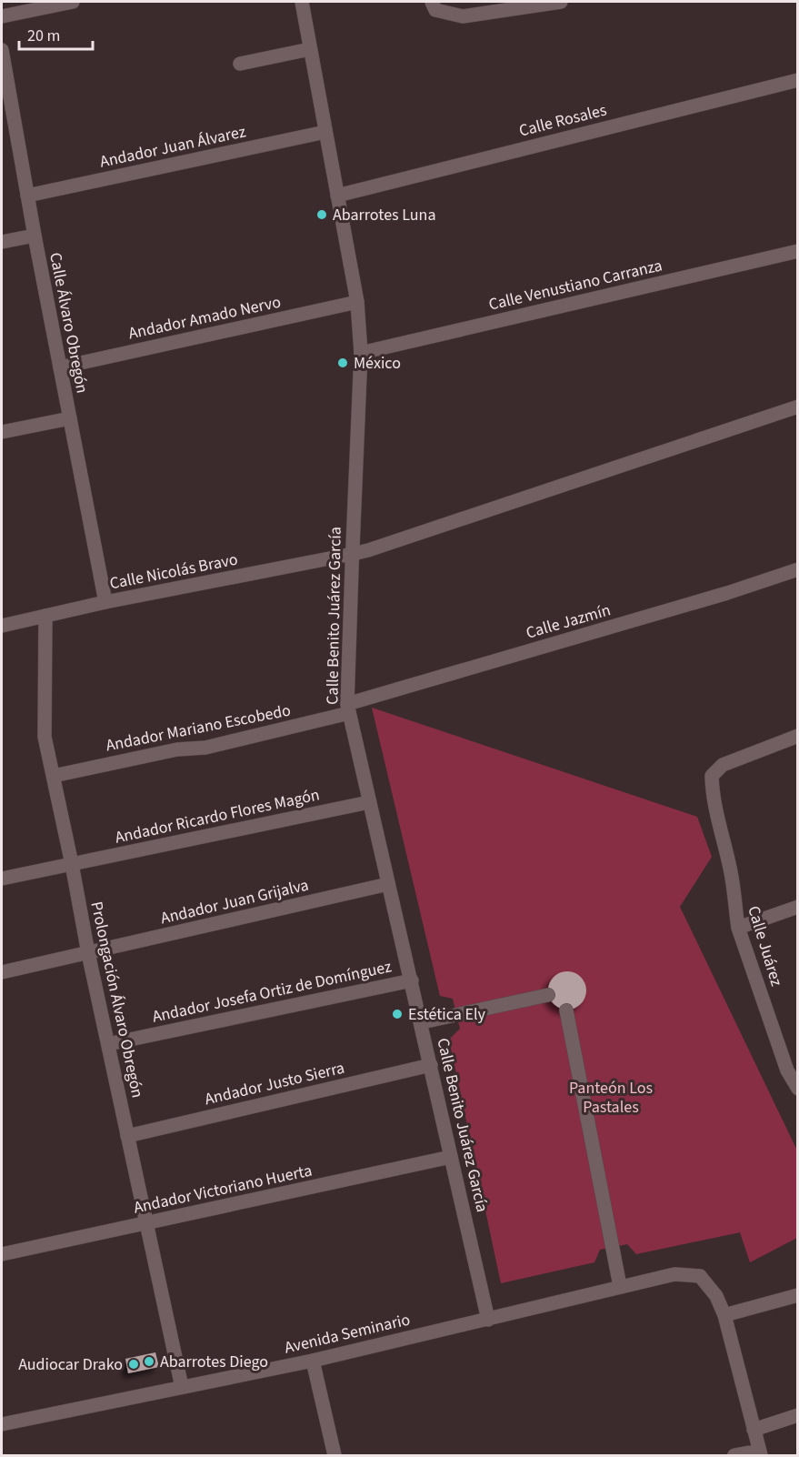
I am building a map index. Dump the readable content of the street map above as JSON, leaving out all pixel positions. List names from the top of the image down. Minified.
{"streets":{"street":["Calle Rosales","Andador Juan Álvarez","Calle Venustiano Carranza","Andador Amado Nervo","Calle Álvaro Obregón","Calle Nicolás Bravo","Calle Benito Juárez García","Calle Jazmín","Andador Mariano Escobedo","Andador Ricardo Flores Magón","Andador Juan Grijalva","Calle Juárez","Andador Josefa Ortiz de Domínguez","Prolongación Álvaro Obregón","Andador Justo Sierra","Andador Victoriano Huerta","Avenida Seminario"]},"crossings":[["Calle Rosales","Calle Benito Juárez García"],["Andador Juan Álvarez","Calle Álvaro Obregón"],["Andador Juan Álvarez","Calle Benito Juárez García"],["Calle Venustiano Carranza","Calle Benito Juárez García"],["Andador Amado Nervo","Calle Álvaro Obregón"],["Andador Amado Nervo","Calle Benito Juárez García"],["Calle Álvaro Obregón","Calle Nicolás Bravo"],["Calle Nicolás Bravo","Calle Benito Juárez García"],["Calle Nicolás Bravo","Prolongación Álvaro Obregón"],["Calle Benito Juárez García","Calle Jazmín"],["Calle Benito Juárez García","Andador Mariano Escobedo"],["Calle Benito Juárez García","Andador Ricardo Flores Magón"],["Calle Benito Juárez García","Andador Juan Grijalva"],["Calle Benito Juárez García","Andador Josefa Ortiz de Domínguez"],["Calle Benito Juárez García","Andador Justo Sierra"],["Calle Benito Juárez García","Andador Victoriano Huerta"],["Calle Benito Juárez García","Avenida Seminario"],["Calle Jazmín","Andador Mariano Escobedo"],["Andador Mariano Escobedo","Prolongación Álvaro Obregón"],["Andador Ricardo Flores Magón","Prolongación Álvaro Obregón"],["Andador Juan Grijalva","Prolongación Álvaro Obregón"],["Andador Josefa Ortiz de Domínguez","Prolongación Álvaro Obregón"],["Prolongación Álvaro Obregón","Andador Justo Sierra"],["Prolongación Álvaro Obregón","Andador Victoriano Huerta"],["Prolongación Álvaro Obregón","Avenida Seminario"]],"parks":["Panteón Los Pastales"],"places":["Abarrotes Luna","México","Estética Ely","Abarrotes Diego","Audiocar Drako"],"scale_bar":"20 m"}
